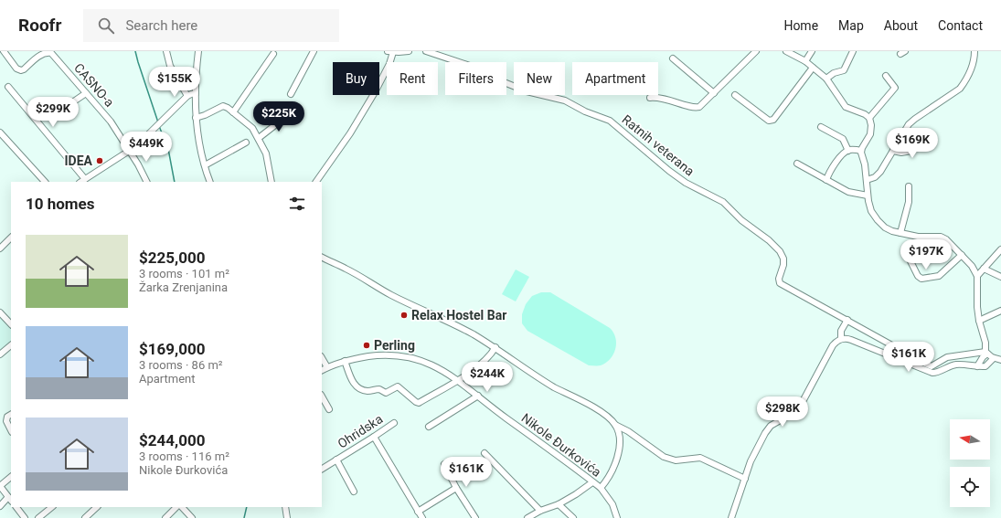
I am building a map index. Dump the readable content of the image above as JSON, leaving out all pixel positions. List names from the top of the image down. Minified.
{"streets":{"street":["CASNO-a","Ratnih veterana","Ohridska","Nikole Đurkovića"]},"places":["IDEA","Relax Hostel Bar","Perling"],"north":"left","page":{"header":"Roofr","search":"Search here","nav":["Home","Map","About","Contact"],"chip":["Buy","Rent","Filters","New","Apartment"],"price":["$155K","$299K","$225K","$169K","$449K","$197K","$161K","$244K","$298K","$161K"],"heading":"10 homes","list":[{"name":"$225,000","note":"3 rooms · 101 m² · Žarka Zrenjanina"},{"name":"$169,000","note":"3 rooms · 86 m² · Apartment"},{"name":"$244,000","note":"3 rooms · 116 m² · Nikole Đurkovića"}]}}
